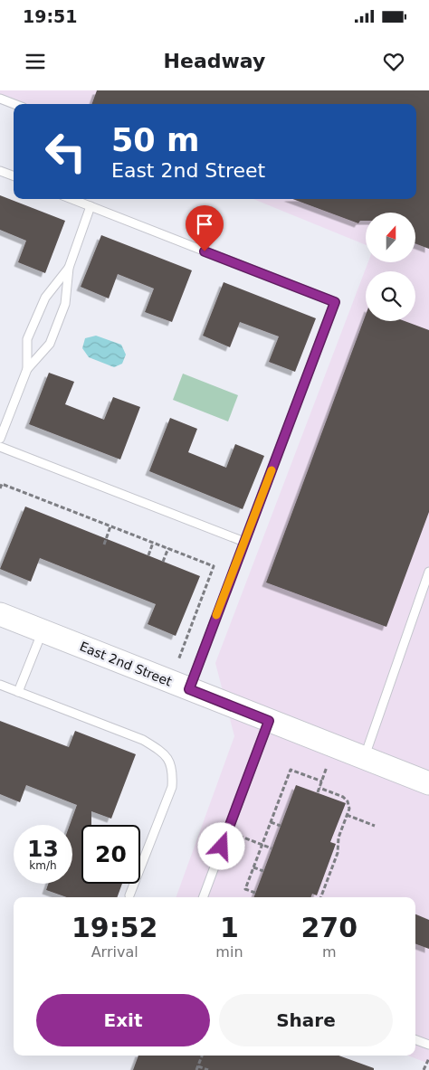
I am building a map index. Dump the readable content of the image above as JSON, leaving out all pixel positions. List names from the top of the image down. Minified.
{"streets":{"street":["East 2nd Street"]},"north":"top","page":{"status":"19:51","header":"Headway","turn":["50 m","East 2nd Street"],"speed":"13 km/h","limit":"20","eta":["19:52","Arrival","1","min","270","m"],"buttons":["Exit","Share"]}}
